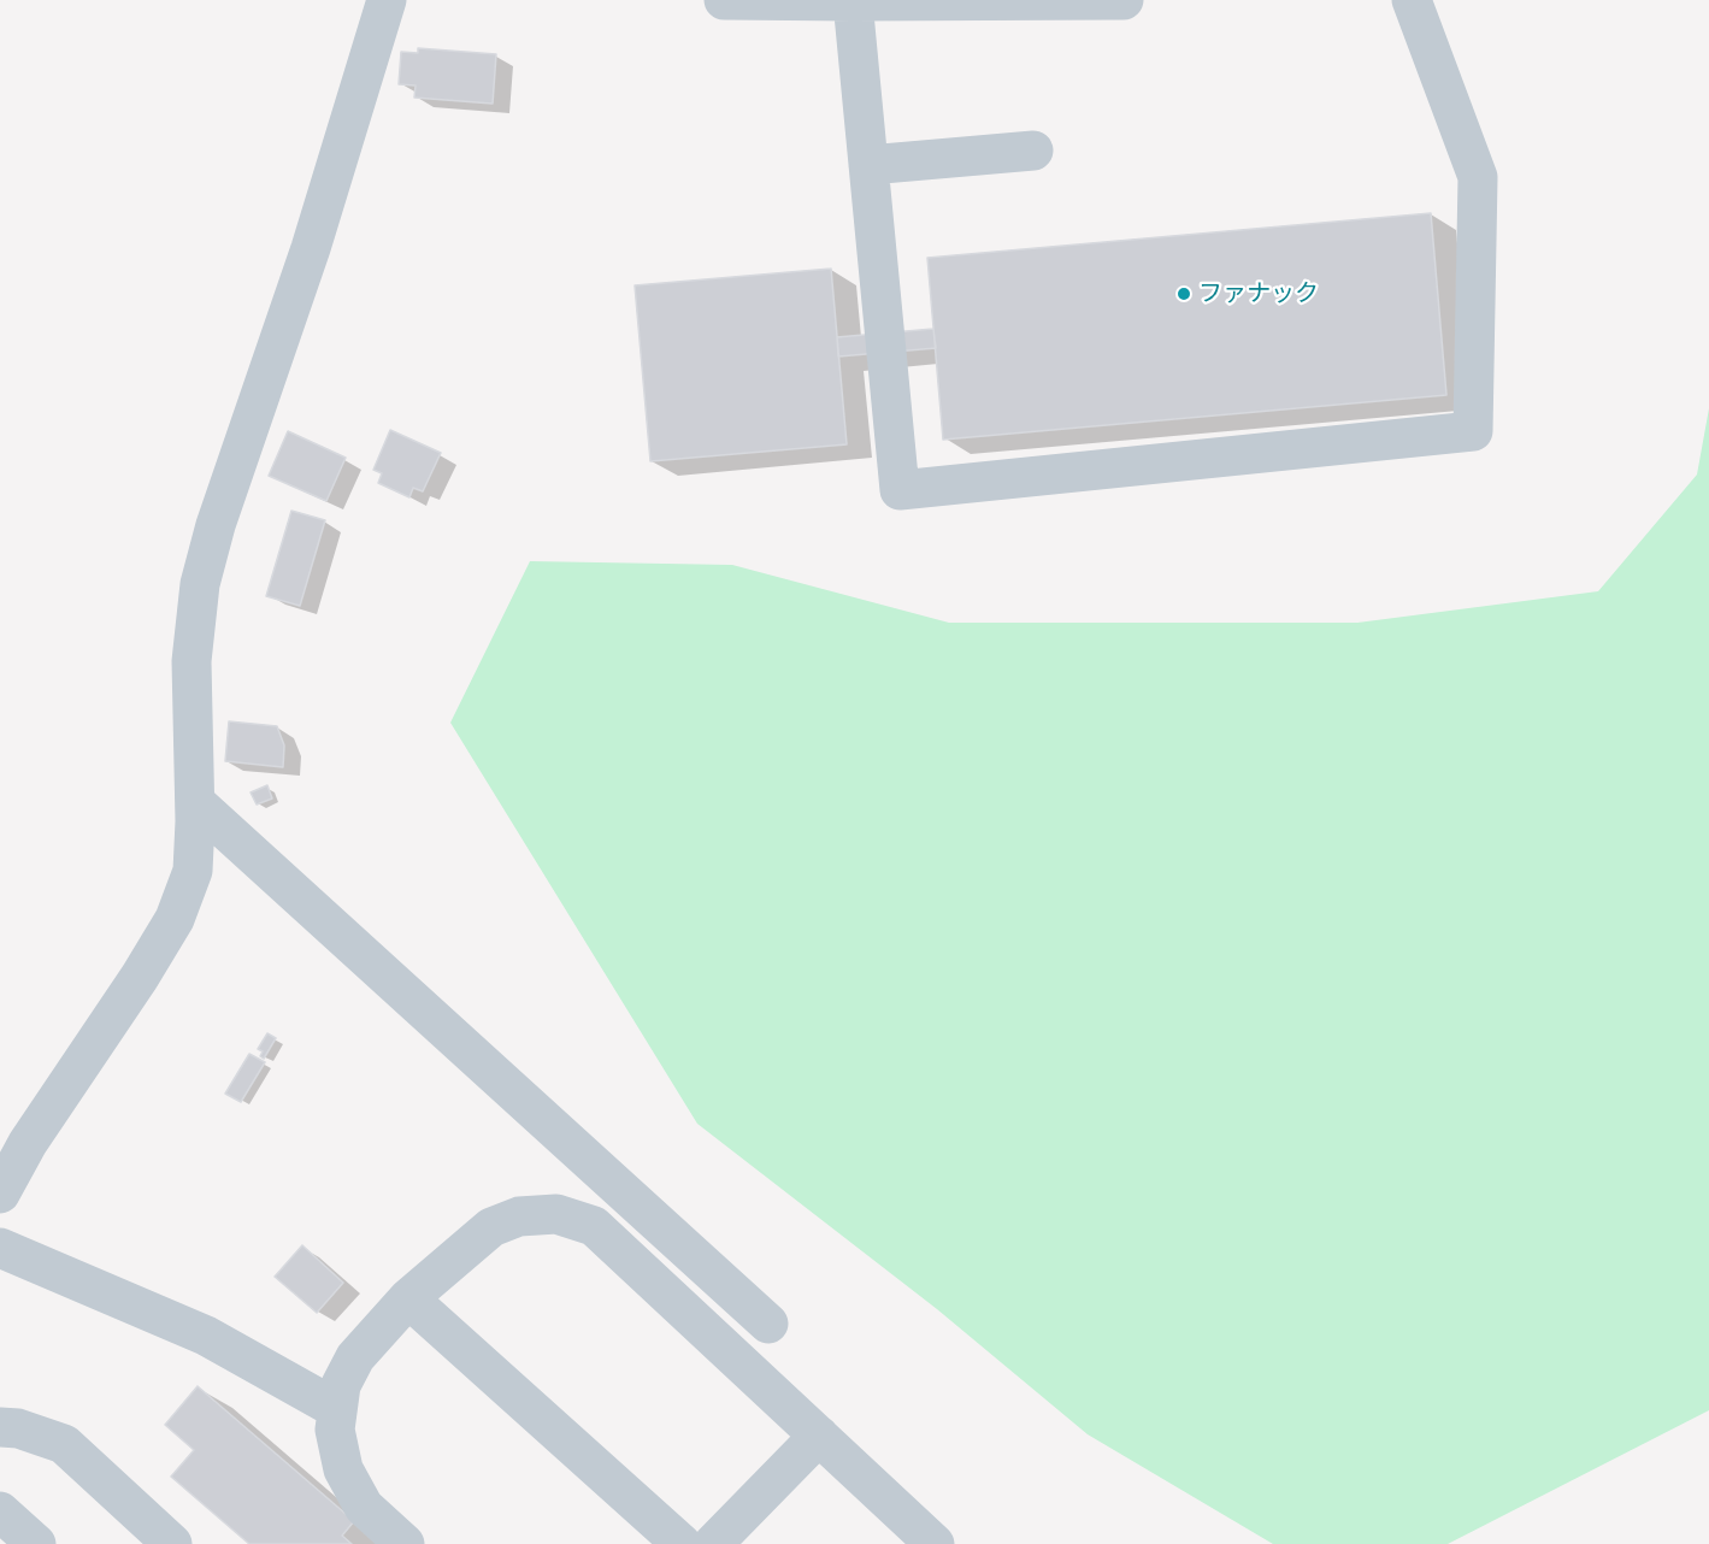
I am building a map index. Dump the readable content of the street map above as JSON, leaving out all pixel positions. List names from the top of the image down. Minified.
{"places":["ファナック"]}
